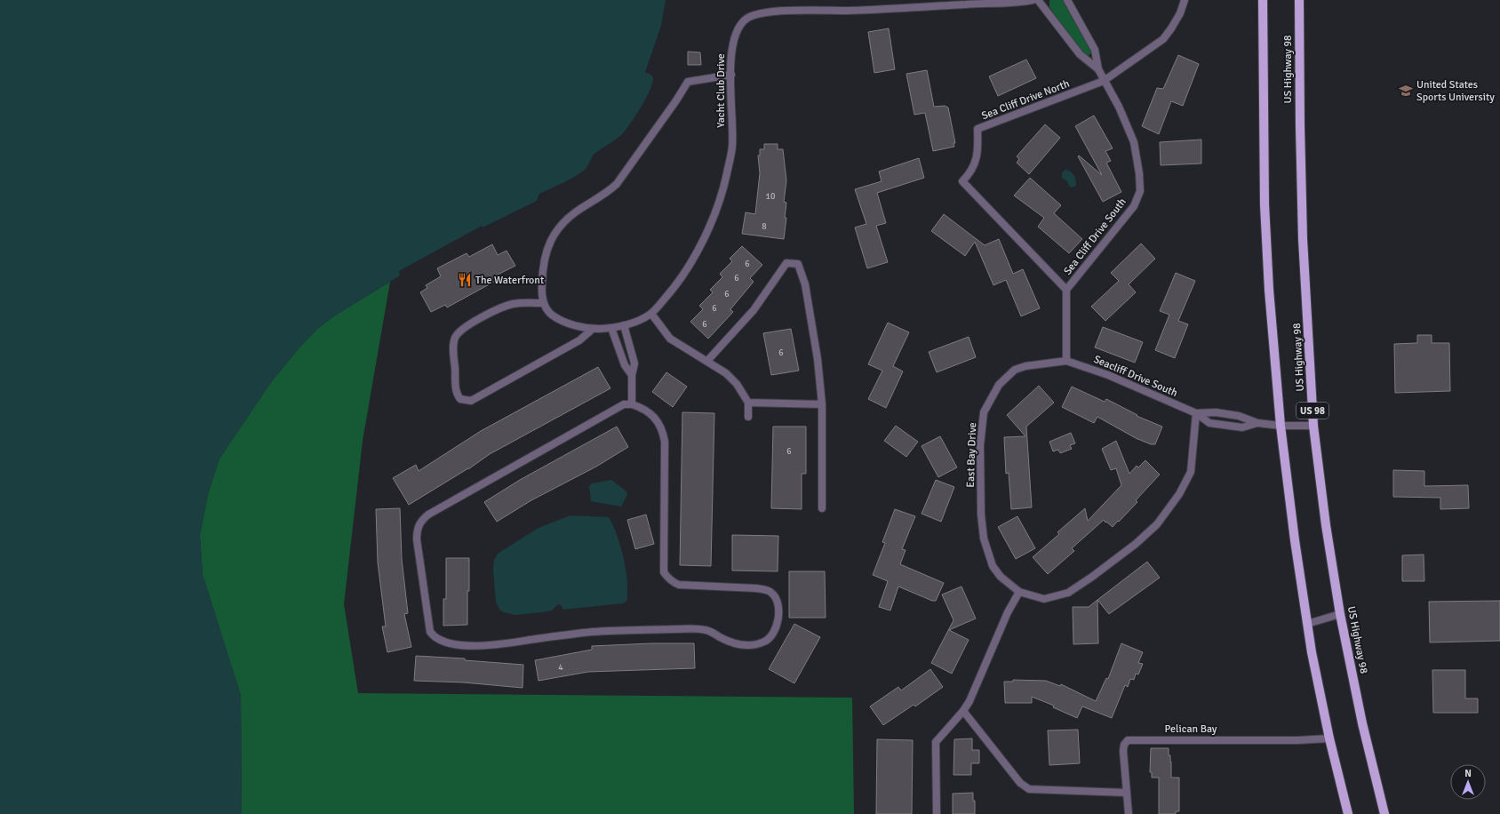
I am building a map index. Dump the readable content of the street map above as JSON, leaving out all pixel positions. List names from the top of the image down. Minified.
{"streets":{"main road":["US Highway 98","US 98"],"street":["Yacht Club Drive","Sea Cliff Drive North","Sea Cliff Drive South","Seacliff Drive South","East Bay Drive","Pelican Bay"]},"crossings":[["US Highway 98","Seacliff Drive South"],["Sea Cliff Drive North","Sea Cliff Drive South"],["Sea Cliff Drive South","Seacliff Drive South"],["Sea Cliff Drive South","East Bay Drive"],["Seacliff Drive South","East Bay Drive"]],"places":{"school or university":["United States Sports University"],"restaurant":["The Waterfront"]},"house_numbers":["10","8","6","6","6","6","6","6","6","4"],"north":"top"}
